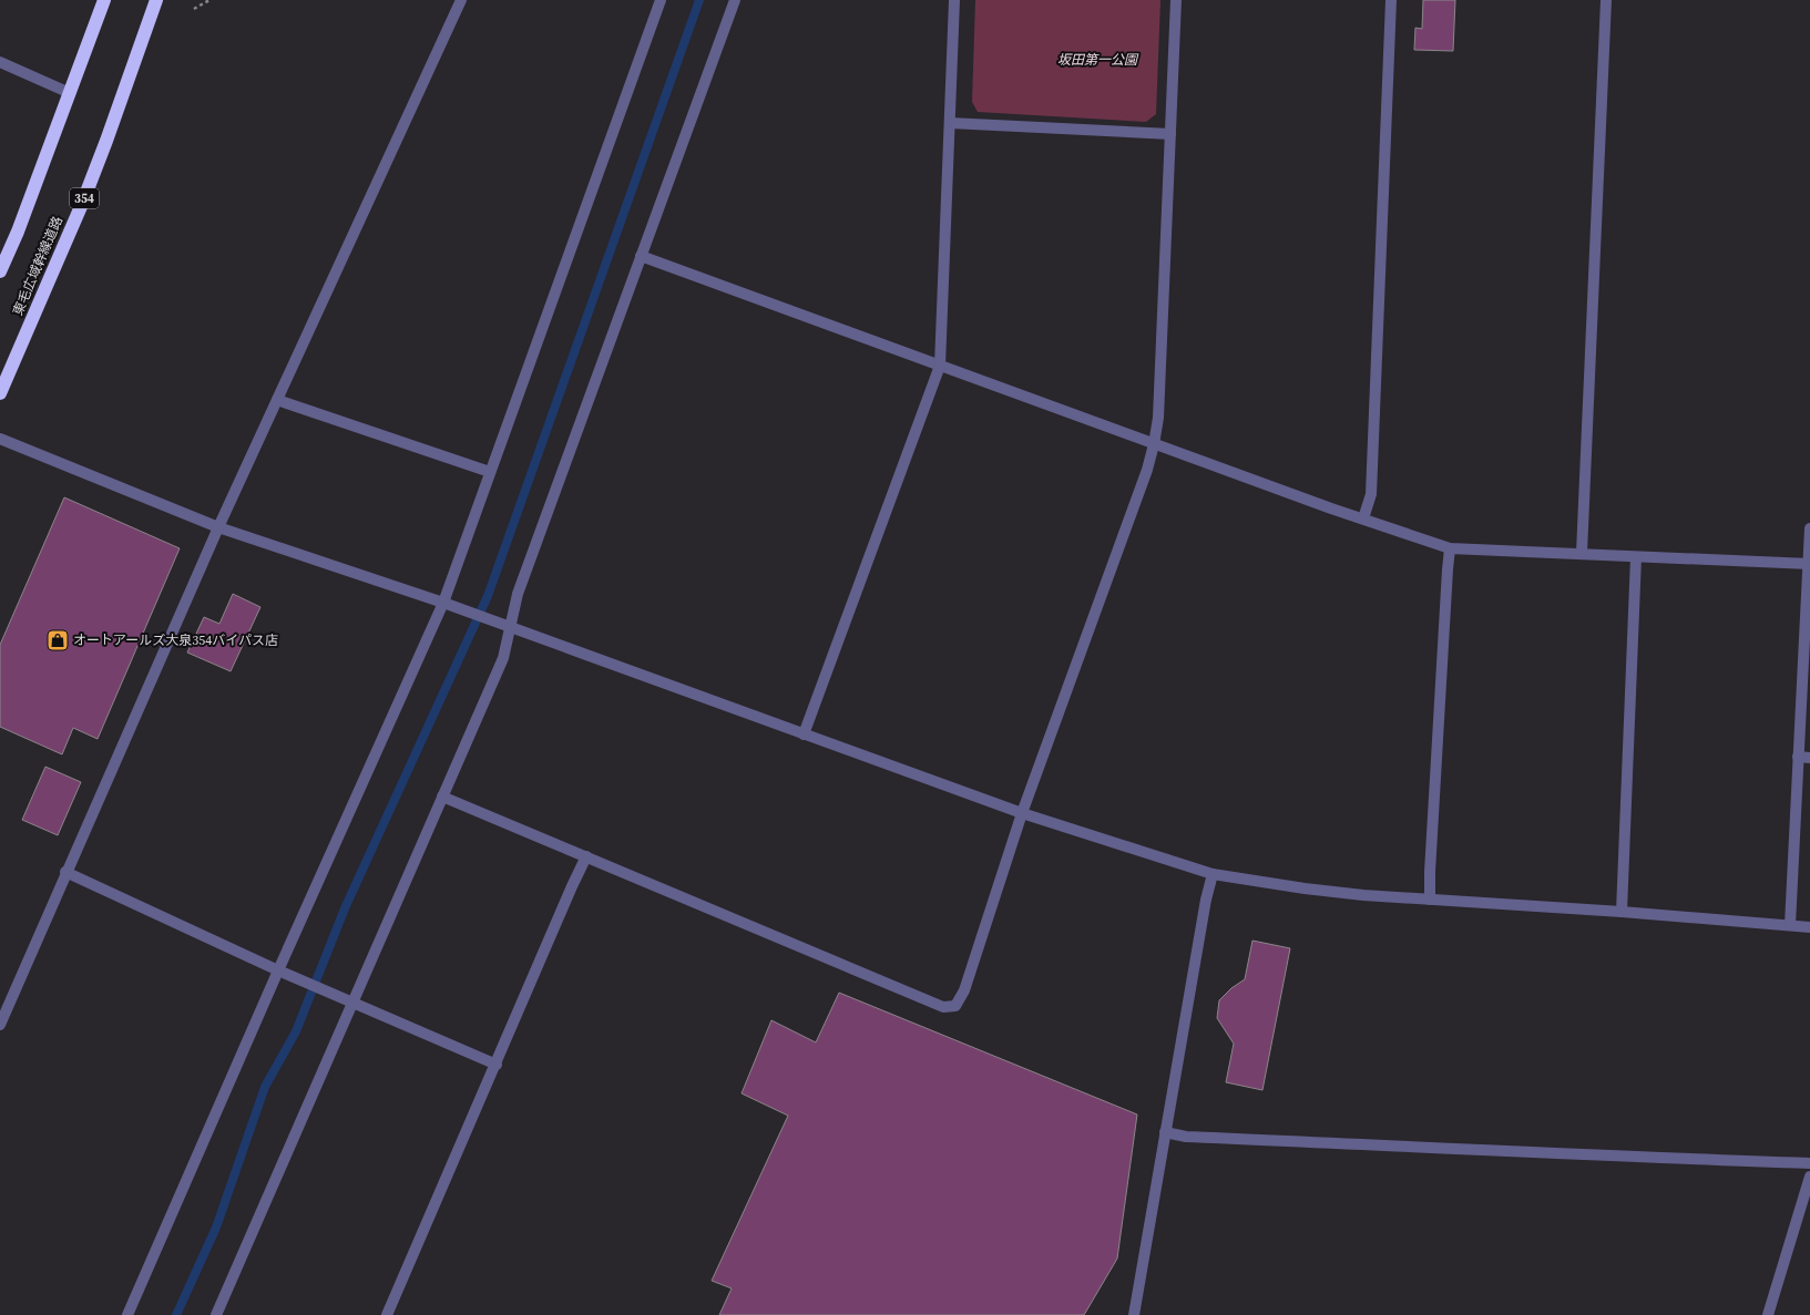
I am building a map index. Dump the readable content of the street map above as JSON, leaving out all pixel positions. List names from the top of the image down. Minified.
{"streets":{"highway":["354","東毛広域幹線道路"]},"parks":["坂田第一公園"],"places":{"shop":["オートアールズ大泉354バイパス店"]}}
